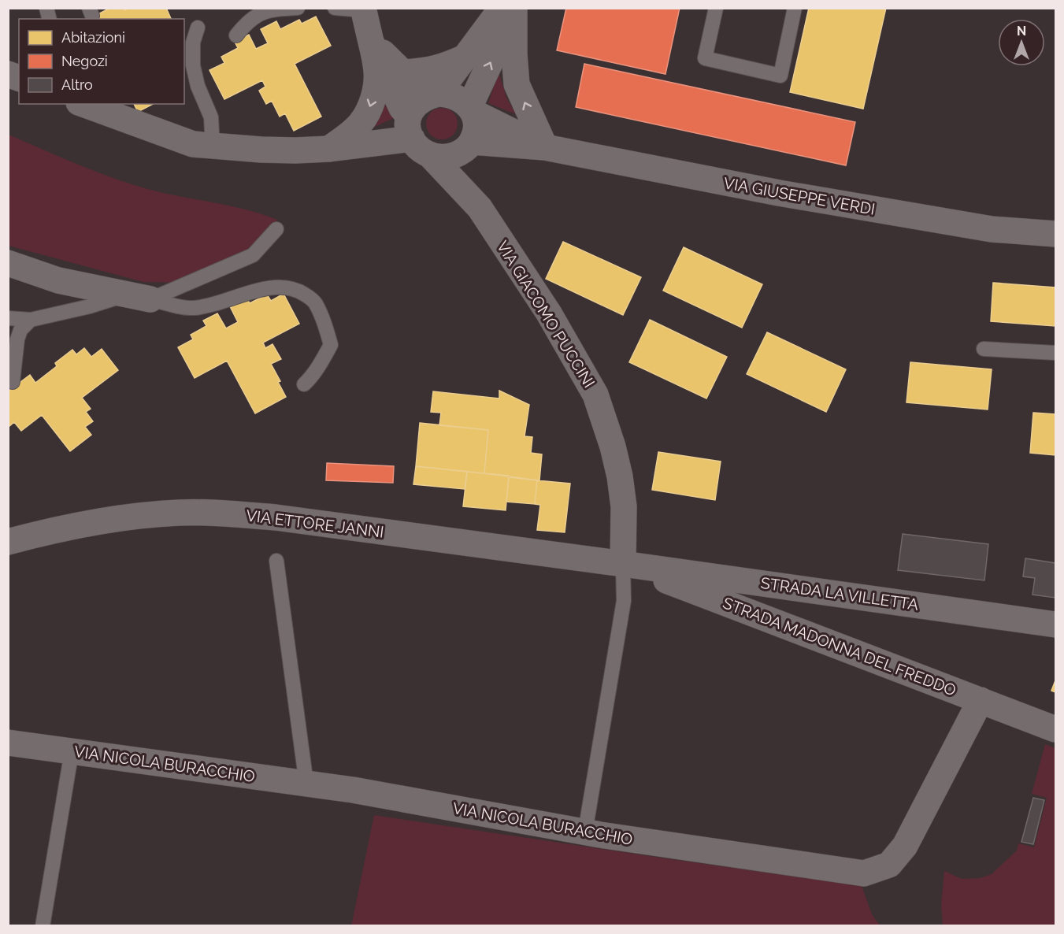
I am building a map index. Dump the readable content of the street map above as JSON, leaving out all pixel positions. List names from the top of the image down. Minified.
{"streets":{"street":["VIA GIUSEPPE VERDI","VIA GIACOMO PUCCINI","VIA ETTORE JANNI","STRADA LA VILLETTA","STRADA MADONNA DEL FREDDO","VIA NICOLA BURACCHIO"]},"crossings":[["VIA GIUSEPPE VERDI","VIA GIACOMO PUCCINI"],["VIA GIACOMO PUCCINI","VIA ETTORE JANNI"],["VIA GIACOMO PUCCINI","STRADA LA VILLETTA"],["VIA GIACOMO PUCCINI","STRADA MADONNA DEL FREDDO"],["VIA ETTORE JANNI","STRADA LA VILLETTA"],["VIA ETTORE JANNI","STRADA MADONNA DEL FREDDO"],["STRADA LA VILLETTA","STRADA MADONNA DEL FREDDO"],["STRADA MADONNA DEL FREDDO","VIA NICOLA BURACCHIO"]],"legend":["Abitazioni","Negozi","Altro"],"north":"top"}
